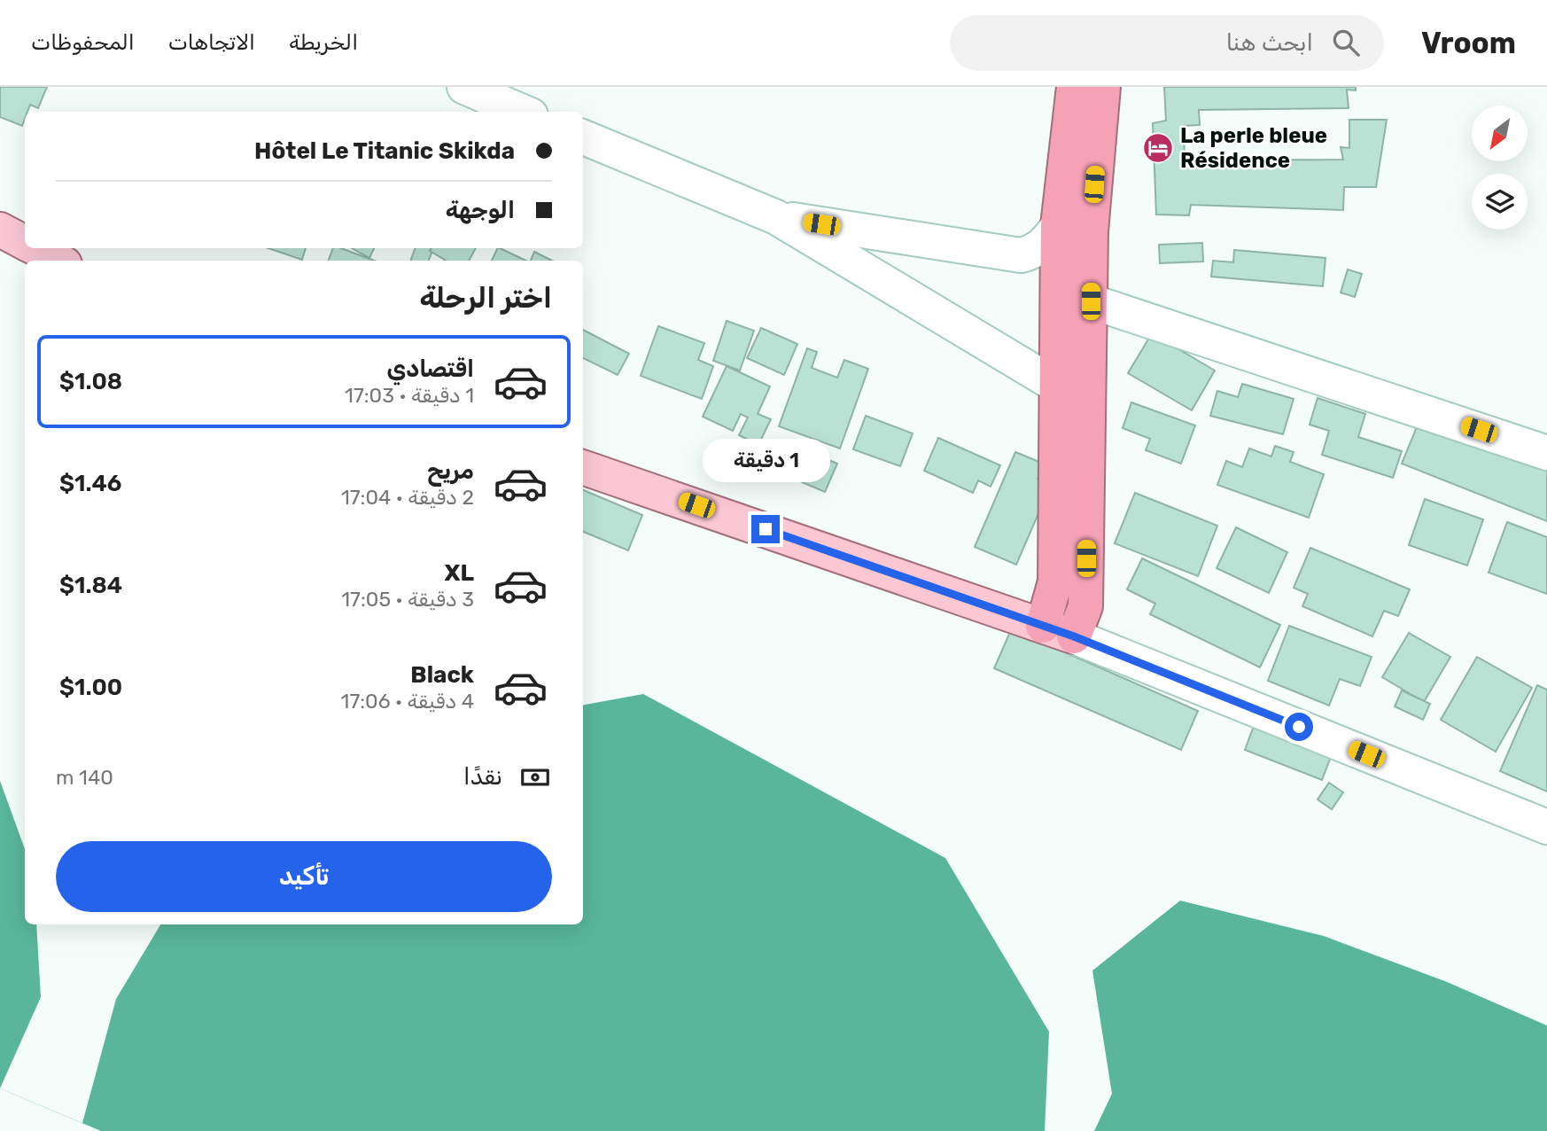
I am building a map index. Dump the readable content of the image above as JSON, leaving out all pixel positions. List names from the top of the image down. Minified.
{"places":{"hotel":["La perle bleue Résidence"]},"north":"bottom left","page":{"header":"Vroom","search":"ابحث هنا","nav":["الخريطة","الاتجاهات","المحفوظات"],"banner":["Hôtel Le Titanic Skikda","الوجهة"],"heading":"اختر الرحلة","list":[{"name":"اقتصادي","note":"1 دقيقة · 17:03","value":"$1.08"},{"name":"مريح","note":"2 دقيقة · 17:04","value":"$1.46"},{"name":"XL","note":"3 دقيقة · 17:05","value":"$1.84"},{"name":"Black","note":"4 دقيقة · 17:06","value":"$1.00"}],"bubble":"1 دقيقة","pay":["نقدًا","140 m"],"buttons":"تأكيد"}}
